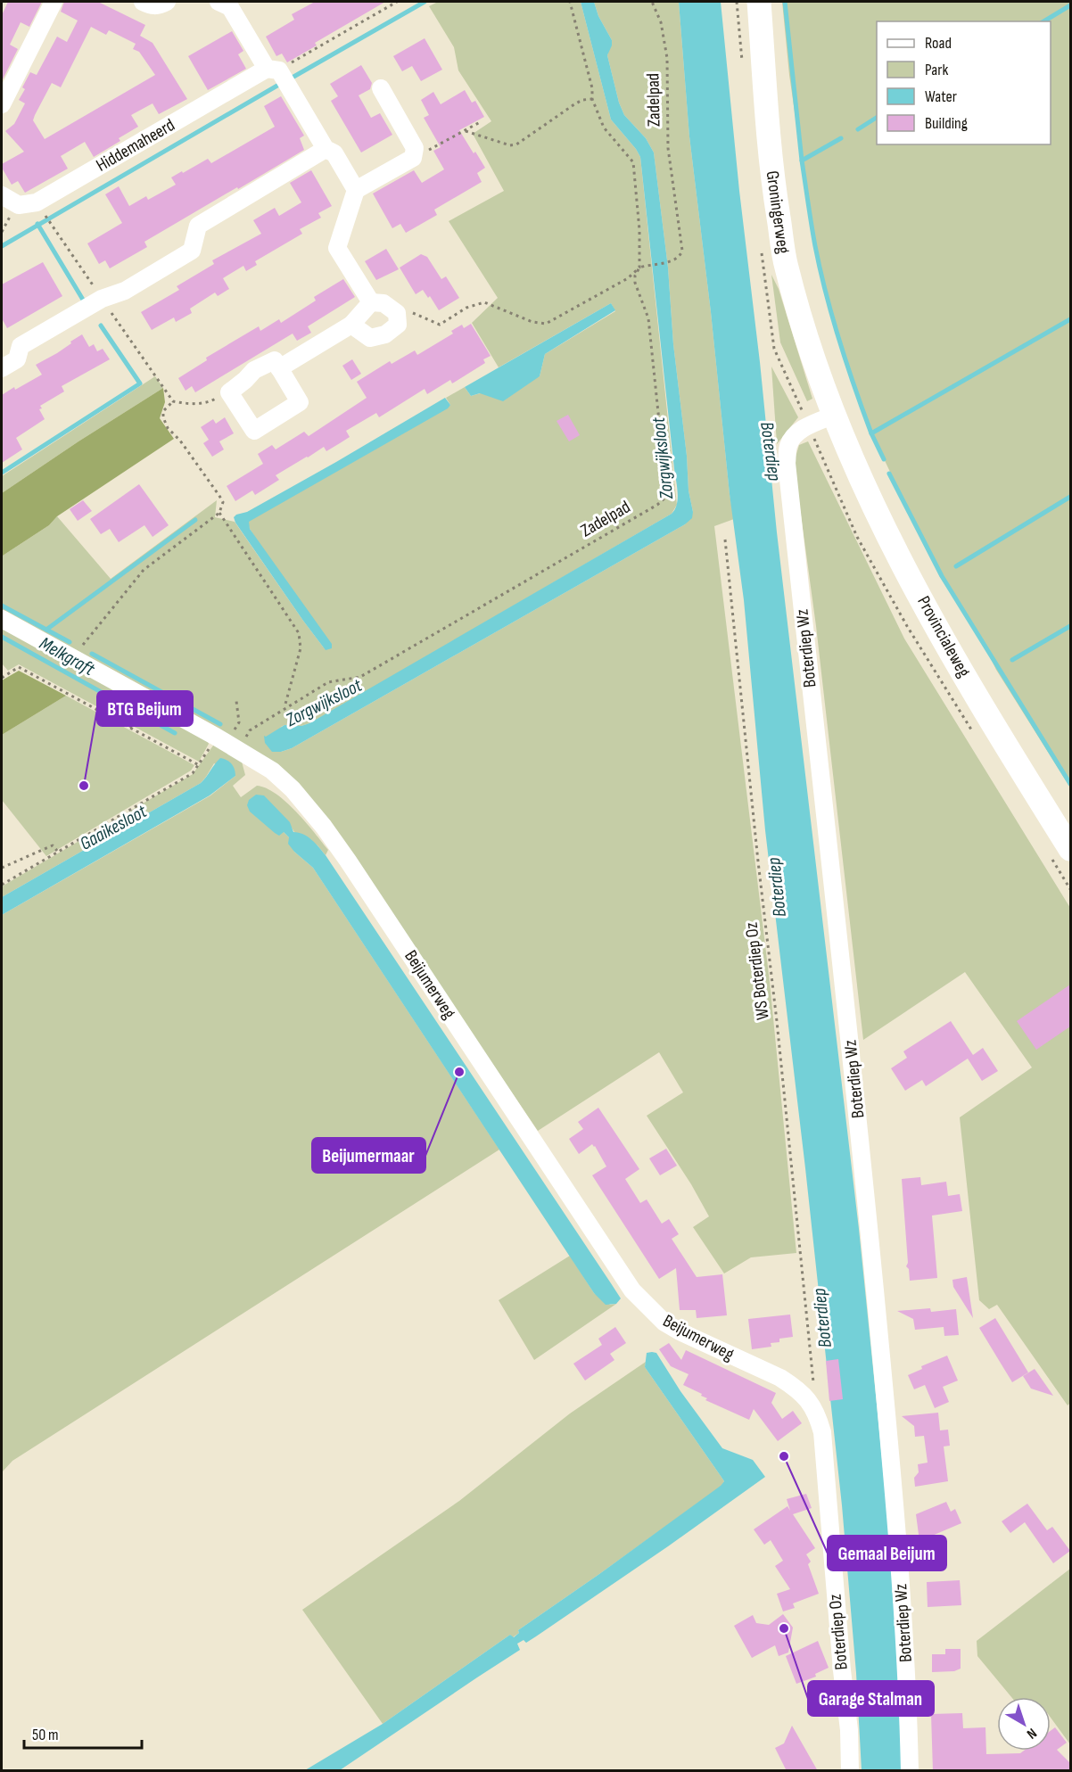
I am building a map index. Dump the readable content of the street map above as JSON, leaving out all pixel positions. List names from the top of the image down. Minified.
{"streets":{"main road":["Groningerweg","Provincialeweg"],"street":["Hiddemaheerd","Boterdiep Wz","Beijumerweg","Boterdiep Oz"],"path":["Zadelpad","WS Boterdiep Oz"]},"crossings":[["Zadelpad","Beijumerweg"],["Groningerweg","Provincialeweg"],["Groningerweg","Boterdiep Wz"],["Provincialeweg","Boterdiep Wz"],["WS Boterdiep Oz","Beijumerweg"],["WS Boterdiep Oz","Boterdiep Oz"],["Beijumerweg","Boterdiep Oz"]],"water":["Boterdiep","Zorgwijksloot","Melkgraft","Gaaikesloot"],"places":["BTG Beijum","Beijumermaar","Gemaal Beijum","Garage Stalman"],"legend":["Road","Park","Water","Building"],"scale_bar":"50 m","north":"bottom right"}
